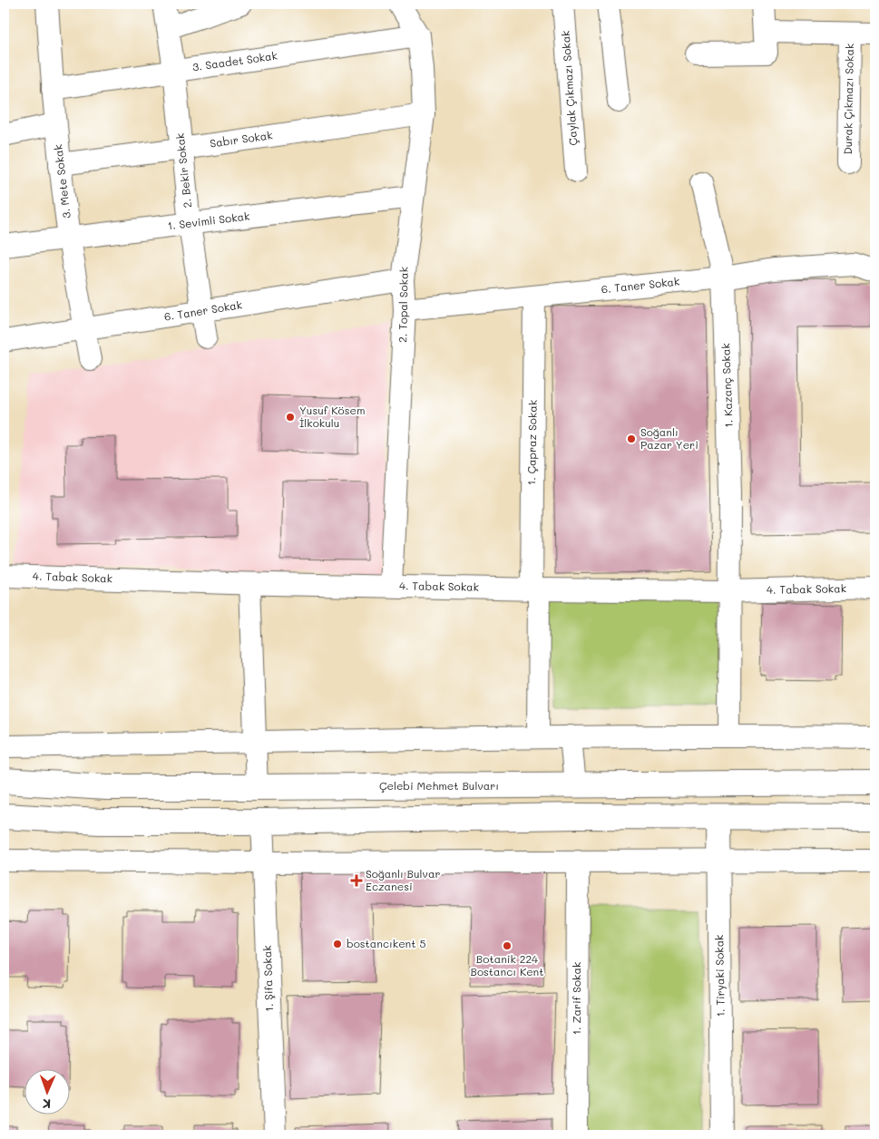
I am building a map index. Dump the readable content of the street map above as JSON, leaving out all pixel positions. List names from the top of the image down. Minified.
{"streets":{"main road":["Çelebi Mehmet Bulvarı"],"street":["3. Saadet Sokak","Çaylak Çıkmazı Sokak","Durak Çıkmazı Sokak","Sabır Sokak","2. Bekir Sokak","3. Mete Sokak","1. Sevimli Sokak","6. Taner Sokak","2. Topal Sokak","1. Kazanç Sokak","1. Çapraz Sokak","4. Tabak Sokak","1. Tiryaki Sokak","1. Şifa Sokak","1. Zarif Sokak"]},"crossings":[["3. Saadet Sokak","2. Bekir Sokak"],["3. Saadet Sokak","3. Mete Sokak"],["3. Saadet Sokak","2. Topal Sokak"],["Sabır Sokak","2. Bekir Sokak"],["Sabır Sokak","3. Mete Sokak"],["Sabır Sokak","2. Topal Sokak"],["2. Bekir Sokak","1. Sevimli Sokak"],["2. Bekir Sokak","6. Taner Sokak"],["3. Mete Sokak","1. Sevimli Sokak"],["3. Mete Sokak","6. Taner Sokak"],["1. Sevimli Sokak","2. Topal Sokak"],["6. Taner Sokak","2. Topal Sokak"],["6. Taner Sokak","1. Kazanç Sokak"],["6. Taner Sokak","1. Çapraz Sokak"],["2. Topal Sokak","4. Tabak Sokak"],["1. Kazanç Sokak","4. Tabak Sokak"],["1. Çapraz Sokak","4. Tabak Sokak"]],"places":{"other":["Yusuf Kösem İlkokulu","Soğanlı Pazar Yeri","bostancıkent 5","Botanik 224 Bostancı Kent"],"health":["Soğanlı Bulvar Eczanesi"]},"north":"bottom"}
